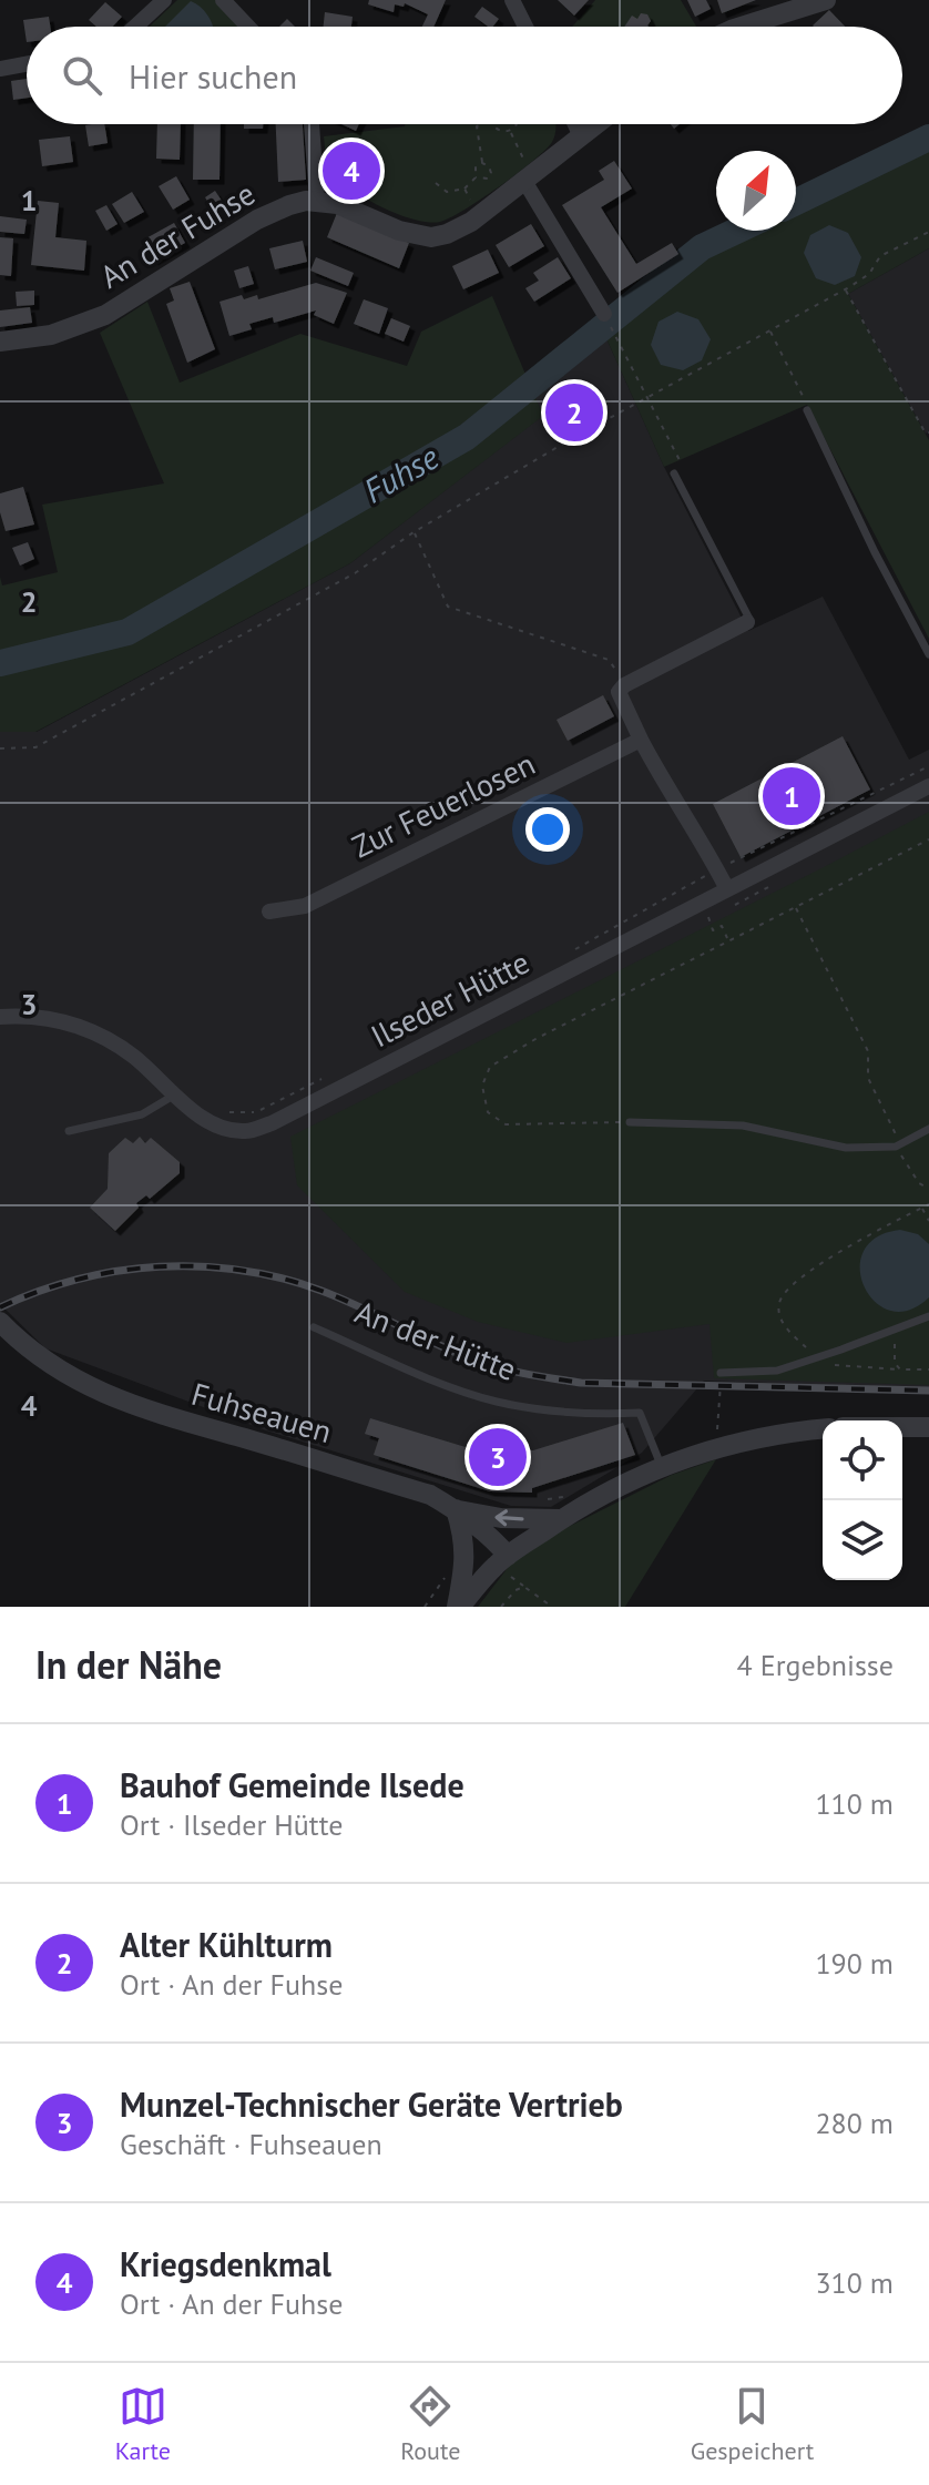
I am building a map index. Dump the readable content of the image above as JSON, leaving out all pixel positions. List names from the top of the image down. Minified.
{"streets":{"street":["An der Fuhse","Zur Feuerlosen","Ilseder Hütte","Fuhseauen"],"lane":["An der Hütte"]},"water":["Fuhse"],"north":"top right","page":{"search":"Hier suchen","pins":["4","2","1","3"],"heading":["In der Nähe","4 Ergebnisse"],"list":[{"mark":"1","name":"Bauhof Gemeinde Ilsede","note":"Ort · Ilseder Hütte","value":"110 m"},{"mark":"2","name":"Alter Kühlturm","note":"Ort · An der Fuhse","value":"190 m"},{"mark":"3","name":"Munzel-Technischer Geräte Vertrieb","note":"Geschäft · Fuhseauen","value":"280 m"},{"mark":"4","name":"Kriegsdenkmal","note":"Ort · An der Fuhse","value":"310 m"}],"nav":["Karte","Route","Gespeichert"]},"grid":{"rows":["1","2","3","4"]}}
